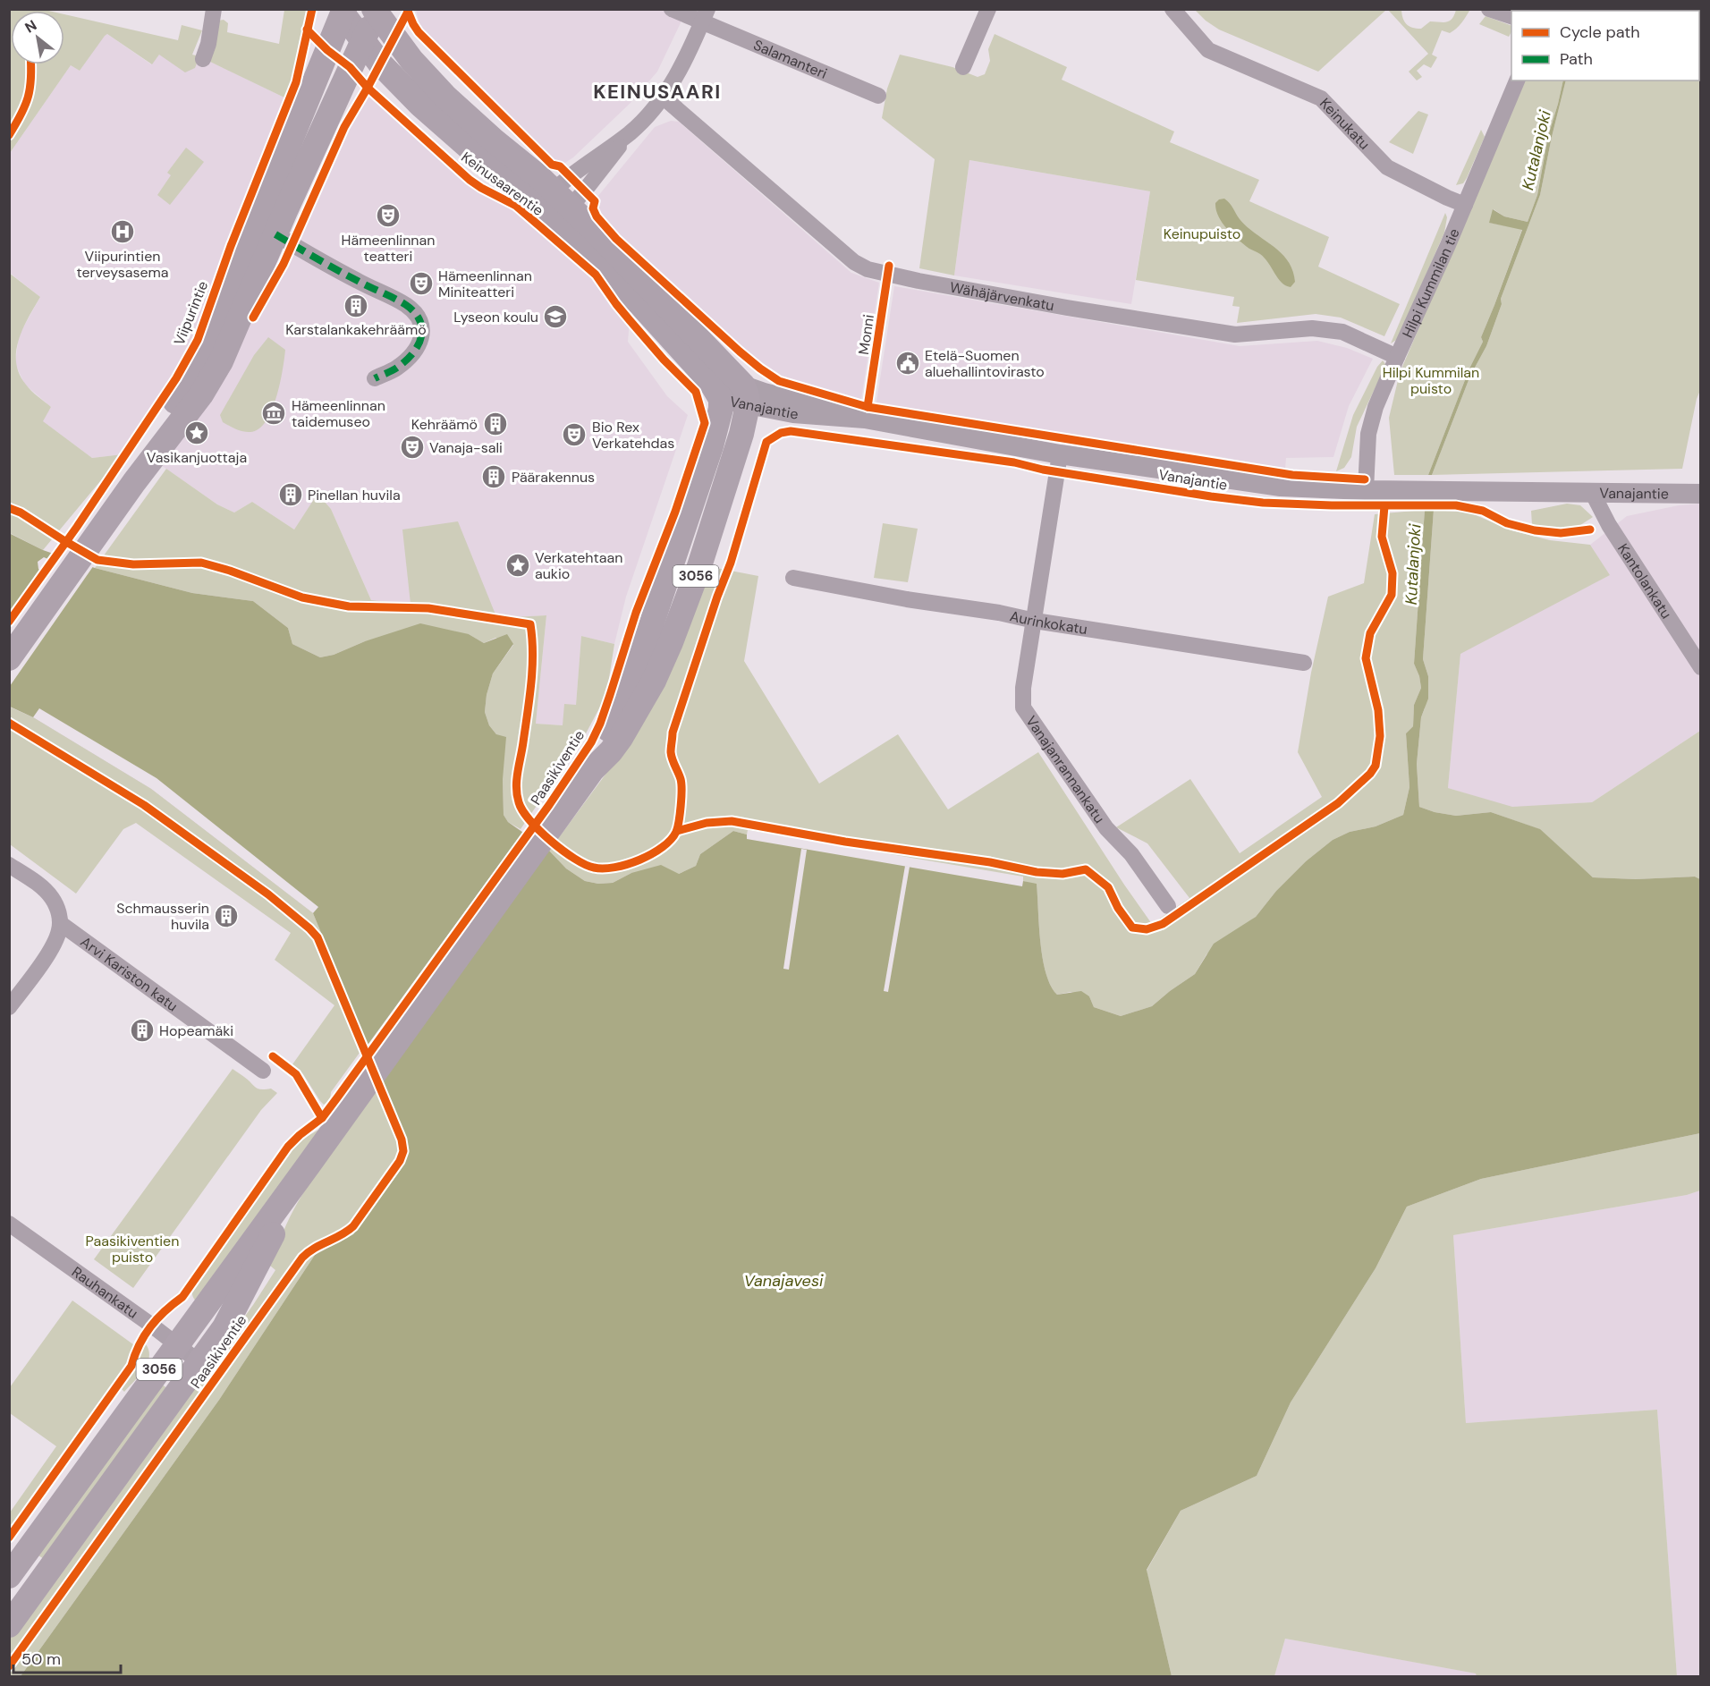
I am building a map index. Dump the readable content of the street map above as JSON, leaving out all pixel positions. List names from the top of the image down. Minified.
{"streets":{"main road":["Keinusaarentie","Viipurintie","3056","Paasikiventie"],"street":["Salamanteri","Keinukatu","Hilpi Kummilan tie","Wähäjärvenkatu","Vanajantie","Kantolankatu","Aurinkokatu","Vanajanrannankatu","Arvi Kariston katu","Rauhankatu"],"cycle path":["Monni"]},"crossings":[["Keinukatu","Hilpi Kummilan tie"],["Keinusaarentie","Viipurintie"],["Keinusaarentie","Vanajantie"],["Keinusaarentie","Paasikiventie"],["Hilpi Kummilan tie","Wähäjärvenkatu"],["Hilpi Kummilan tie","Vanajantie"],["Vanajantie","Kantolankatu"],["Vanajantie","Paasikiventie"],["Vanajantie","Vanajanrannankatu"],["Aurinkokatu","Vanajanrannankatu"],["Paasikiventie","Rauhankatu"]],"districts":["KEINUSAARI"],"water":["Kutalanjoki","Vanajavesi"],"parks":["Keinupuisto","Hilpi Kummilan puisto","Paasikiventien puisto"],"places":{"theatre":["Hämeenlinnan teatteri","Hämeenlinnan Miniteatteri","Bio Rex Verkatehdas","Vanaja-sali"],"hospital":["Viipurintien terveysasema"],"building":["Karstalankakehräämö","Kehräämö","Päärakennus","Pinellan huvila","Schmausserin huvila","Hopeamäki"],"school or university":["Lyseon koulu"],"public building":["Etelä-Suomen aluehallintovirasto"],"museum":["Hämeenlinnan taidemuseo"],"place":["Vasikanjuottaja","Verkatehtaan aukio"]},"legend":["Cycle path","Path"],"scale_bar":"50 m","north":"top left"}
